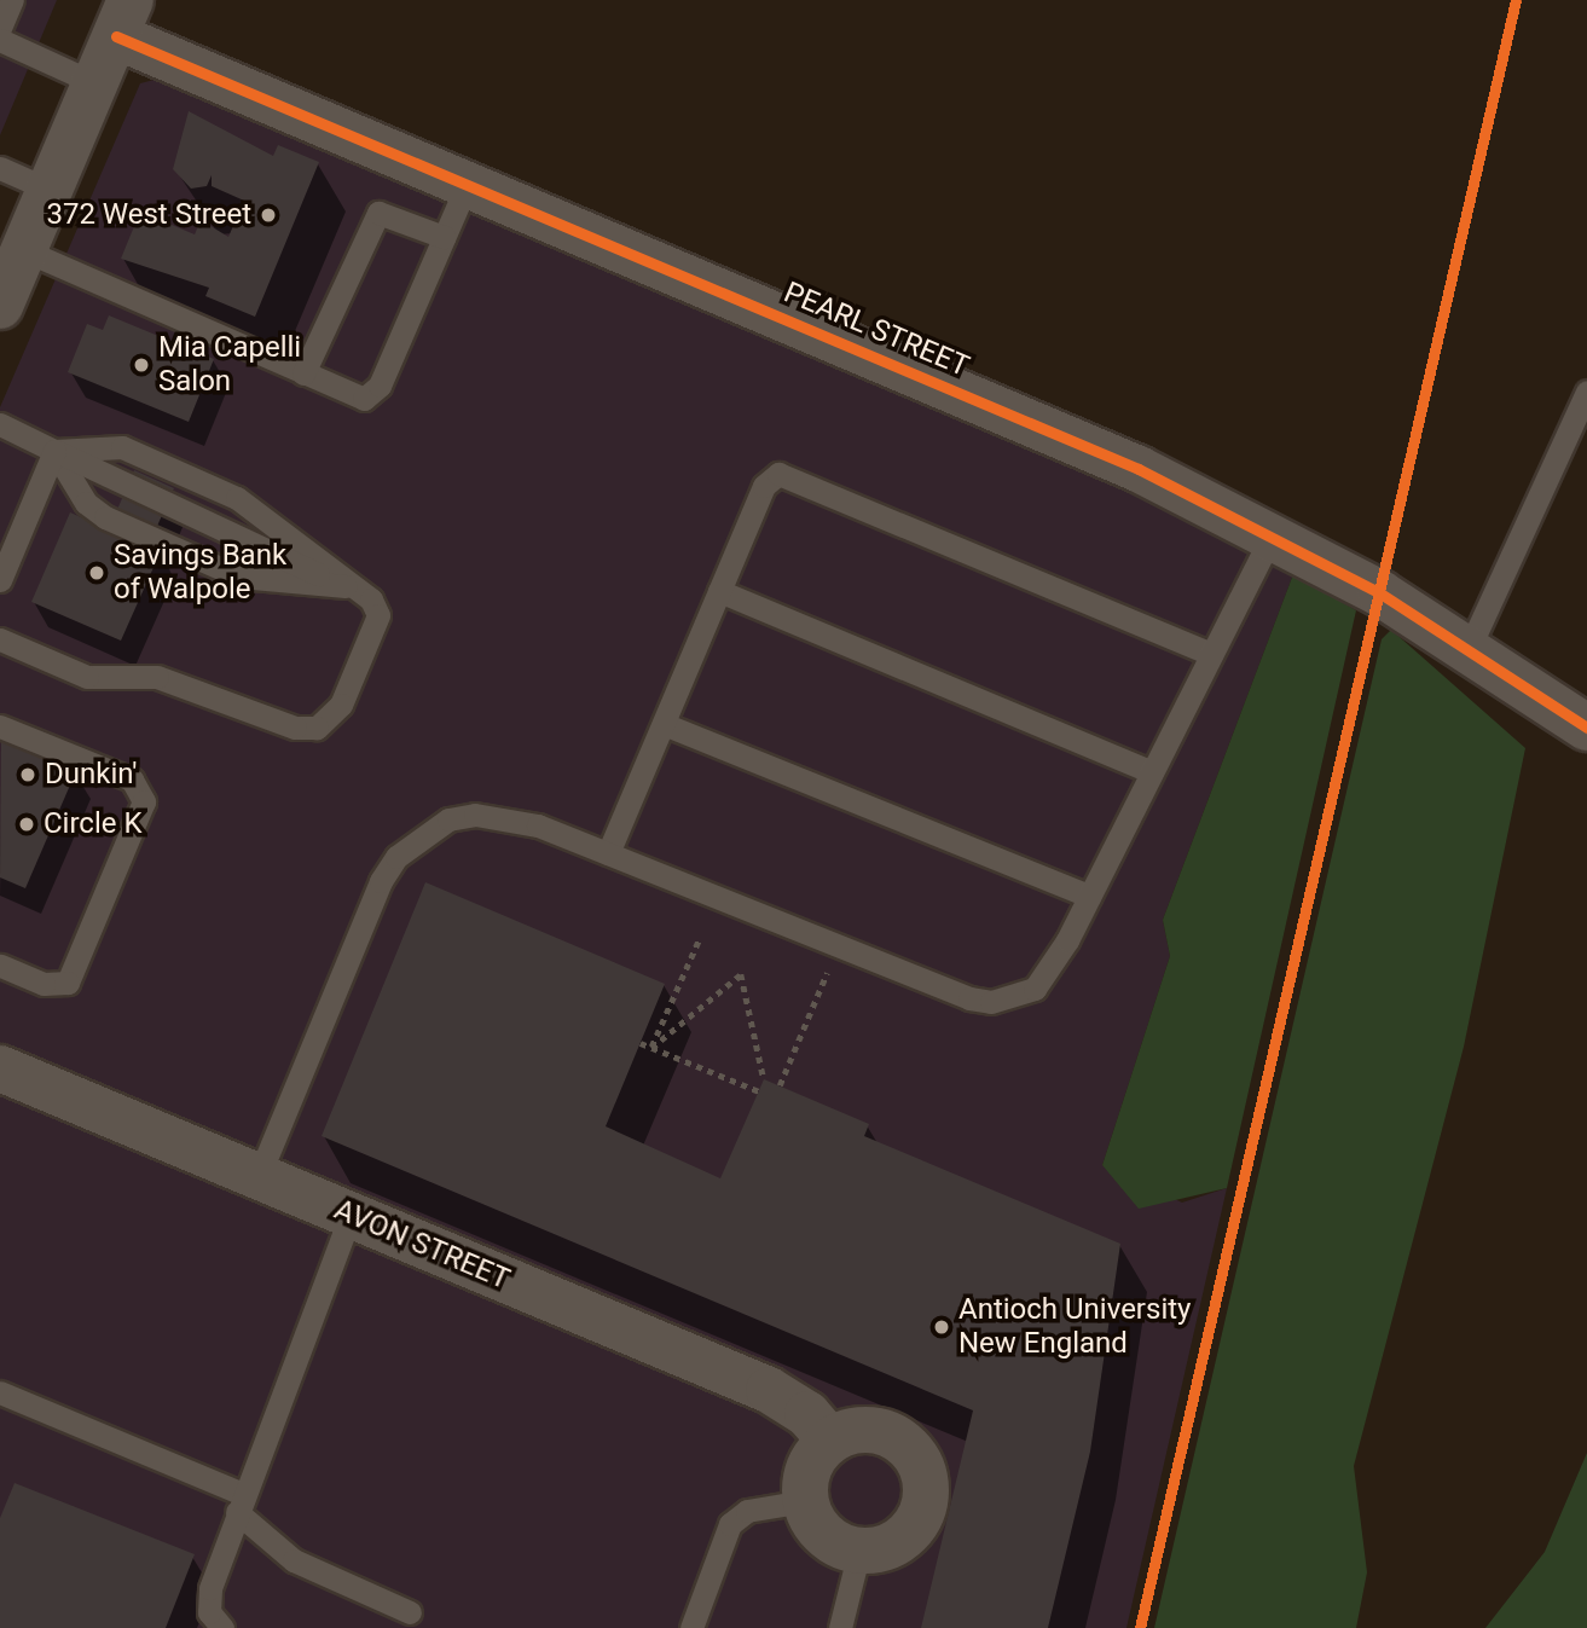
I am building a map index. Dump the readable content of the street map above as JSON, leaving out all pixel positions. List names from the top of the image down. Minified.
{"streets":{"street":["PEARL STREET","AVON STREET"]},"places":["372 West Street","Mia Capelli Salon","Savings Bank of Walpole","Dunkin'","Circle K","Antioch University New England"]}
